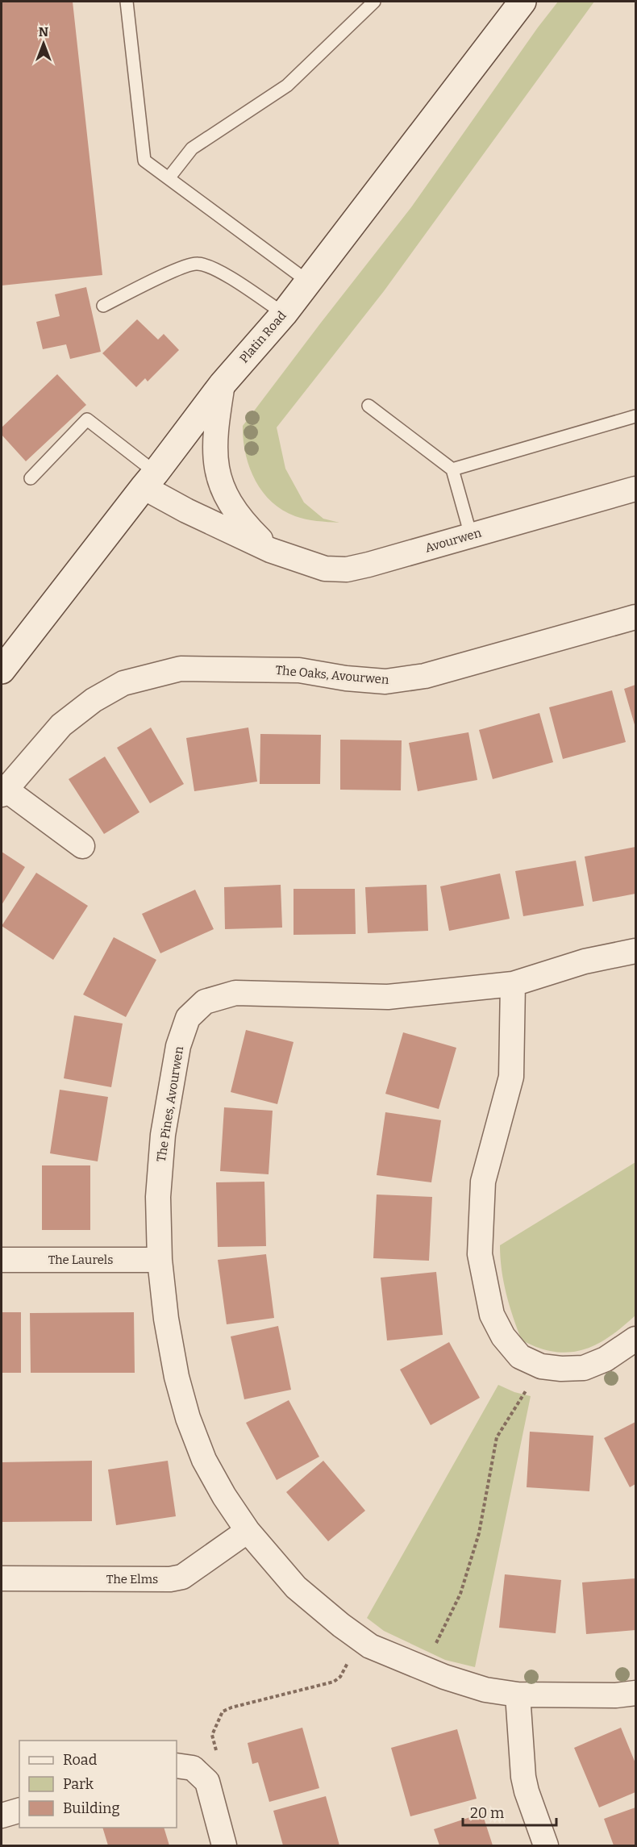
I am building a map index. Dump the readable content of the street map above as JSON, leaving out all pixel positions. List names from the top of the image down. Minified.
{"streets":{"main road":["Platin Road"],"street":["Avourwen","The Oaks, Avourwen","The Pines, Avourwen","The Laurels","The Elms"]},"crossings":[["Platin Road","Avourwen"],["The Pines, Avourwen","The Laurels"],["The Pines, Avourwen","The Elms"]],"legend":["Road","Park","Building"],"scale_bar":"20 m","north":"top"}
